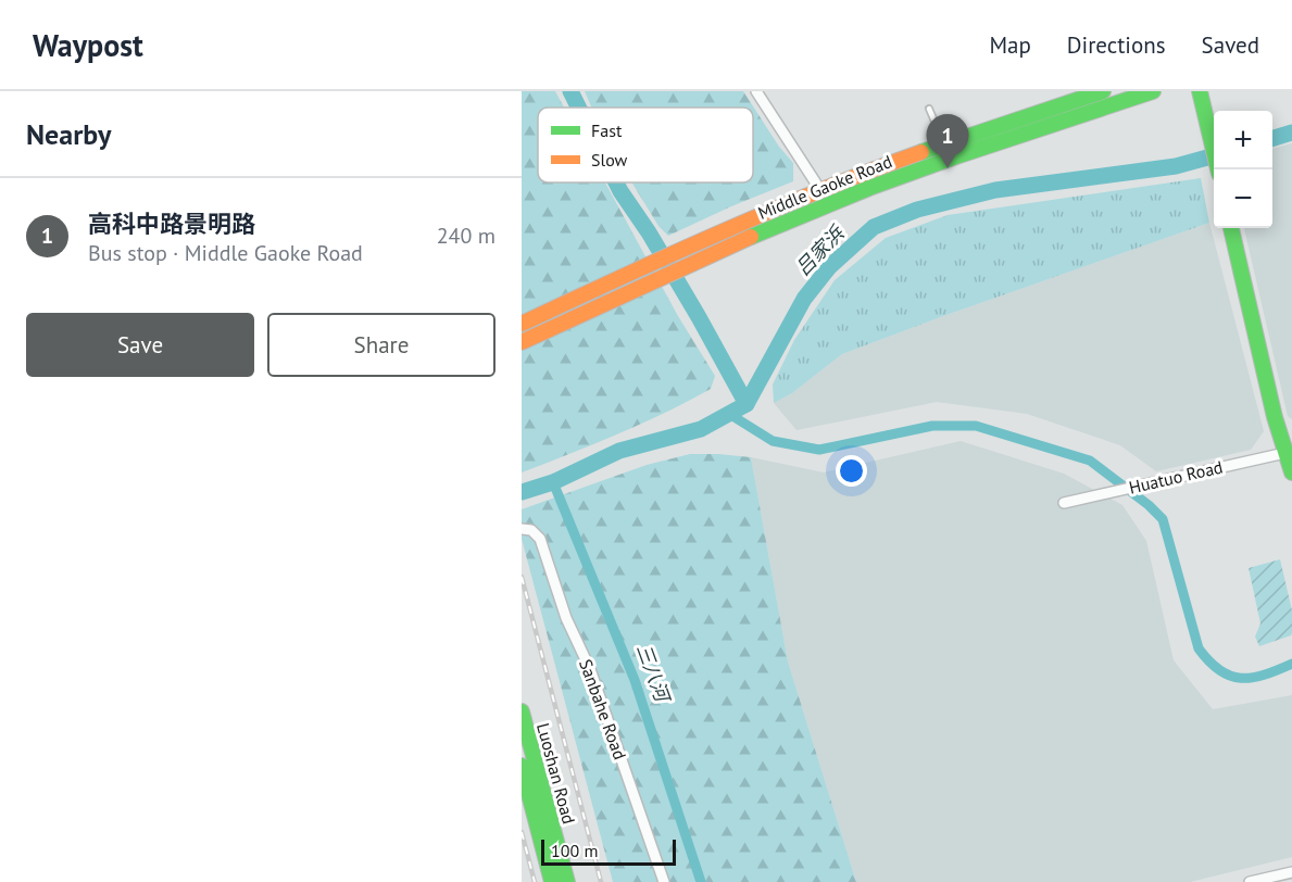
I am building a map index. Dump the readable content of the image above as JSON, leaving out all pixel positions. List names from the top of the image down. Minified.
{"streets":{"main road":["Middle Gaoke Road","Luoshan Road"],"street":["Huatuo Road","Sanbahe Road"]},"water":["吕家浜","三八河"],"legend":["Fast","Slow"],"scale_bar":"100 m","page":{"header":"Waypost","nav":["Map","Directions","Saved"],"heading":"Nearby","map_buttons":["+","−"],"pins":"1","list":[{"mark":"1","name":"高科中路景明路","note":"Bus stop · Middle Gaoke Road","value":"240 m"}],"buttons":["Save","Share"],"scale":"100 m"}}
